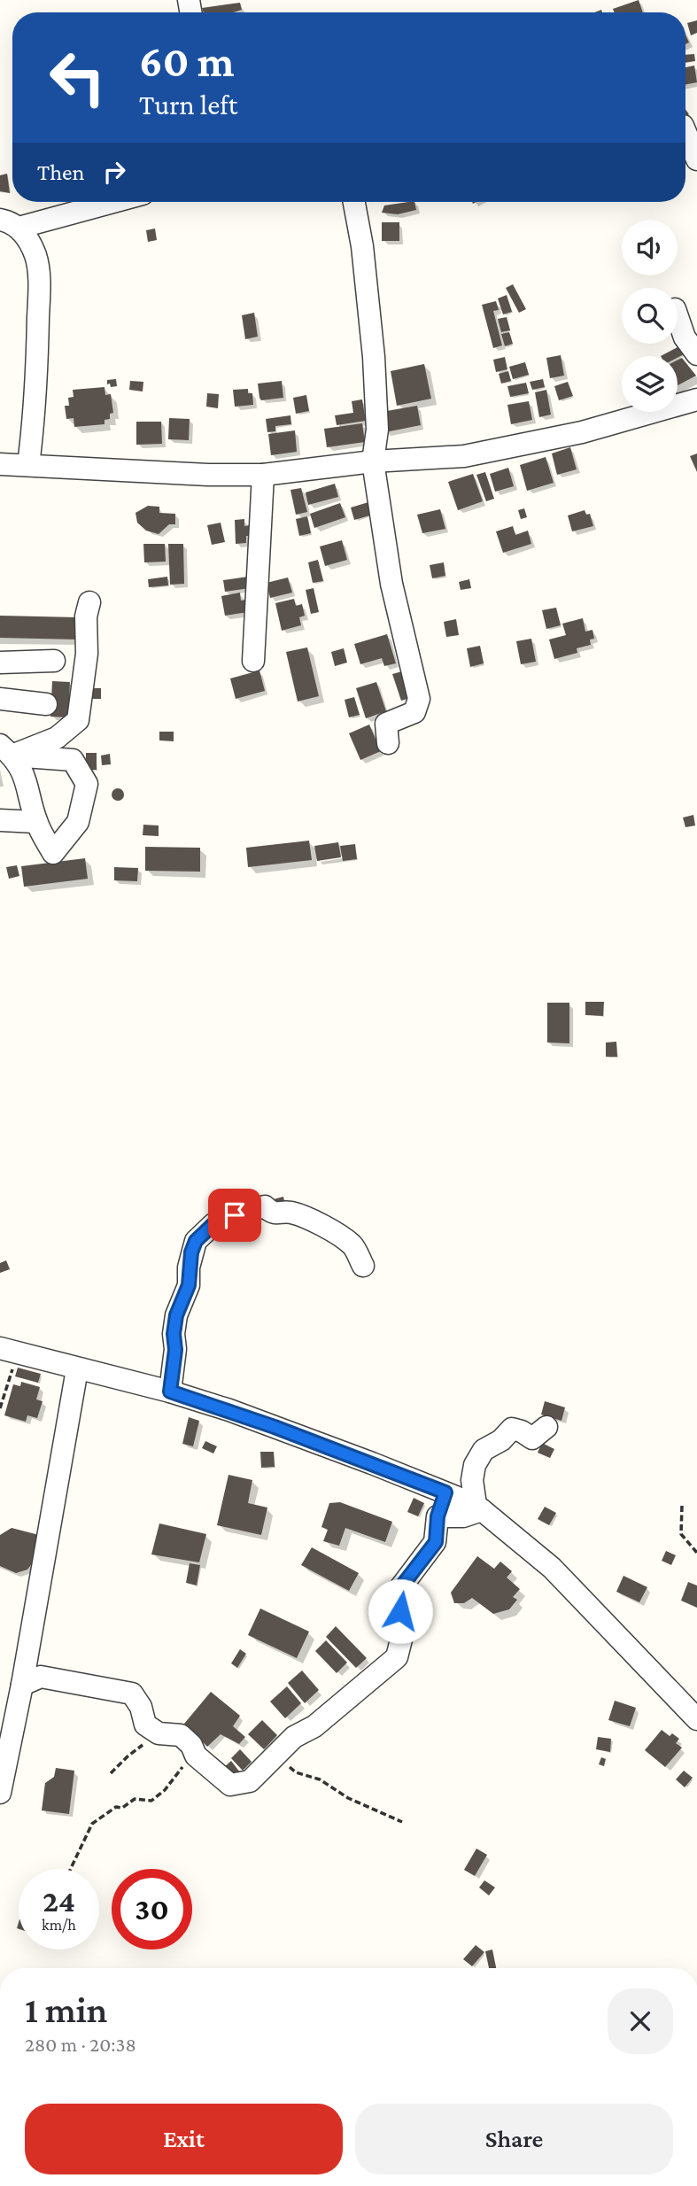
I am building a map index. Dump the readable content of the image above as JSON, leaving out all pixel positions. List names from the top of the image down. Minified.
{"page":{"turn":["60 m","Turn left"],"then":"Then","speed":"24 km/h","limit":"30","heading":["1 min","280 m · 20:38"],"buttons":["Exit","Share"]}}
